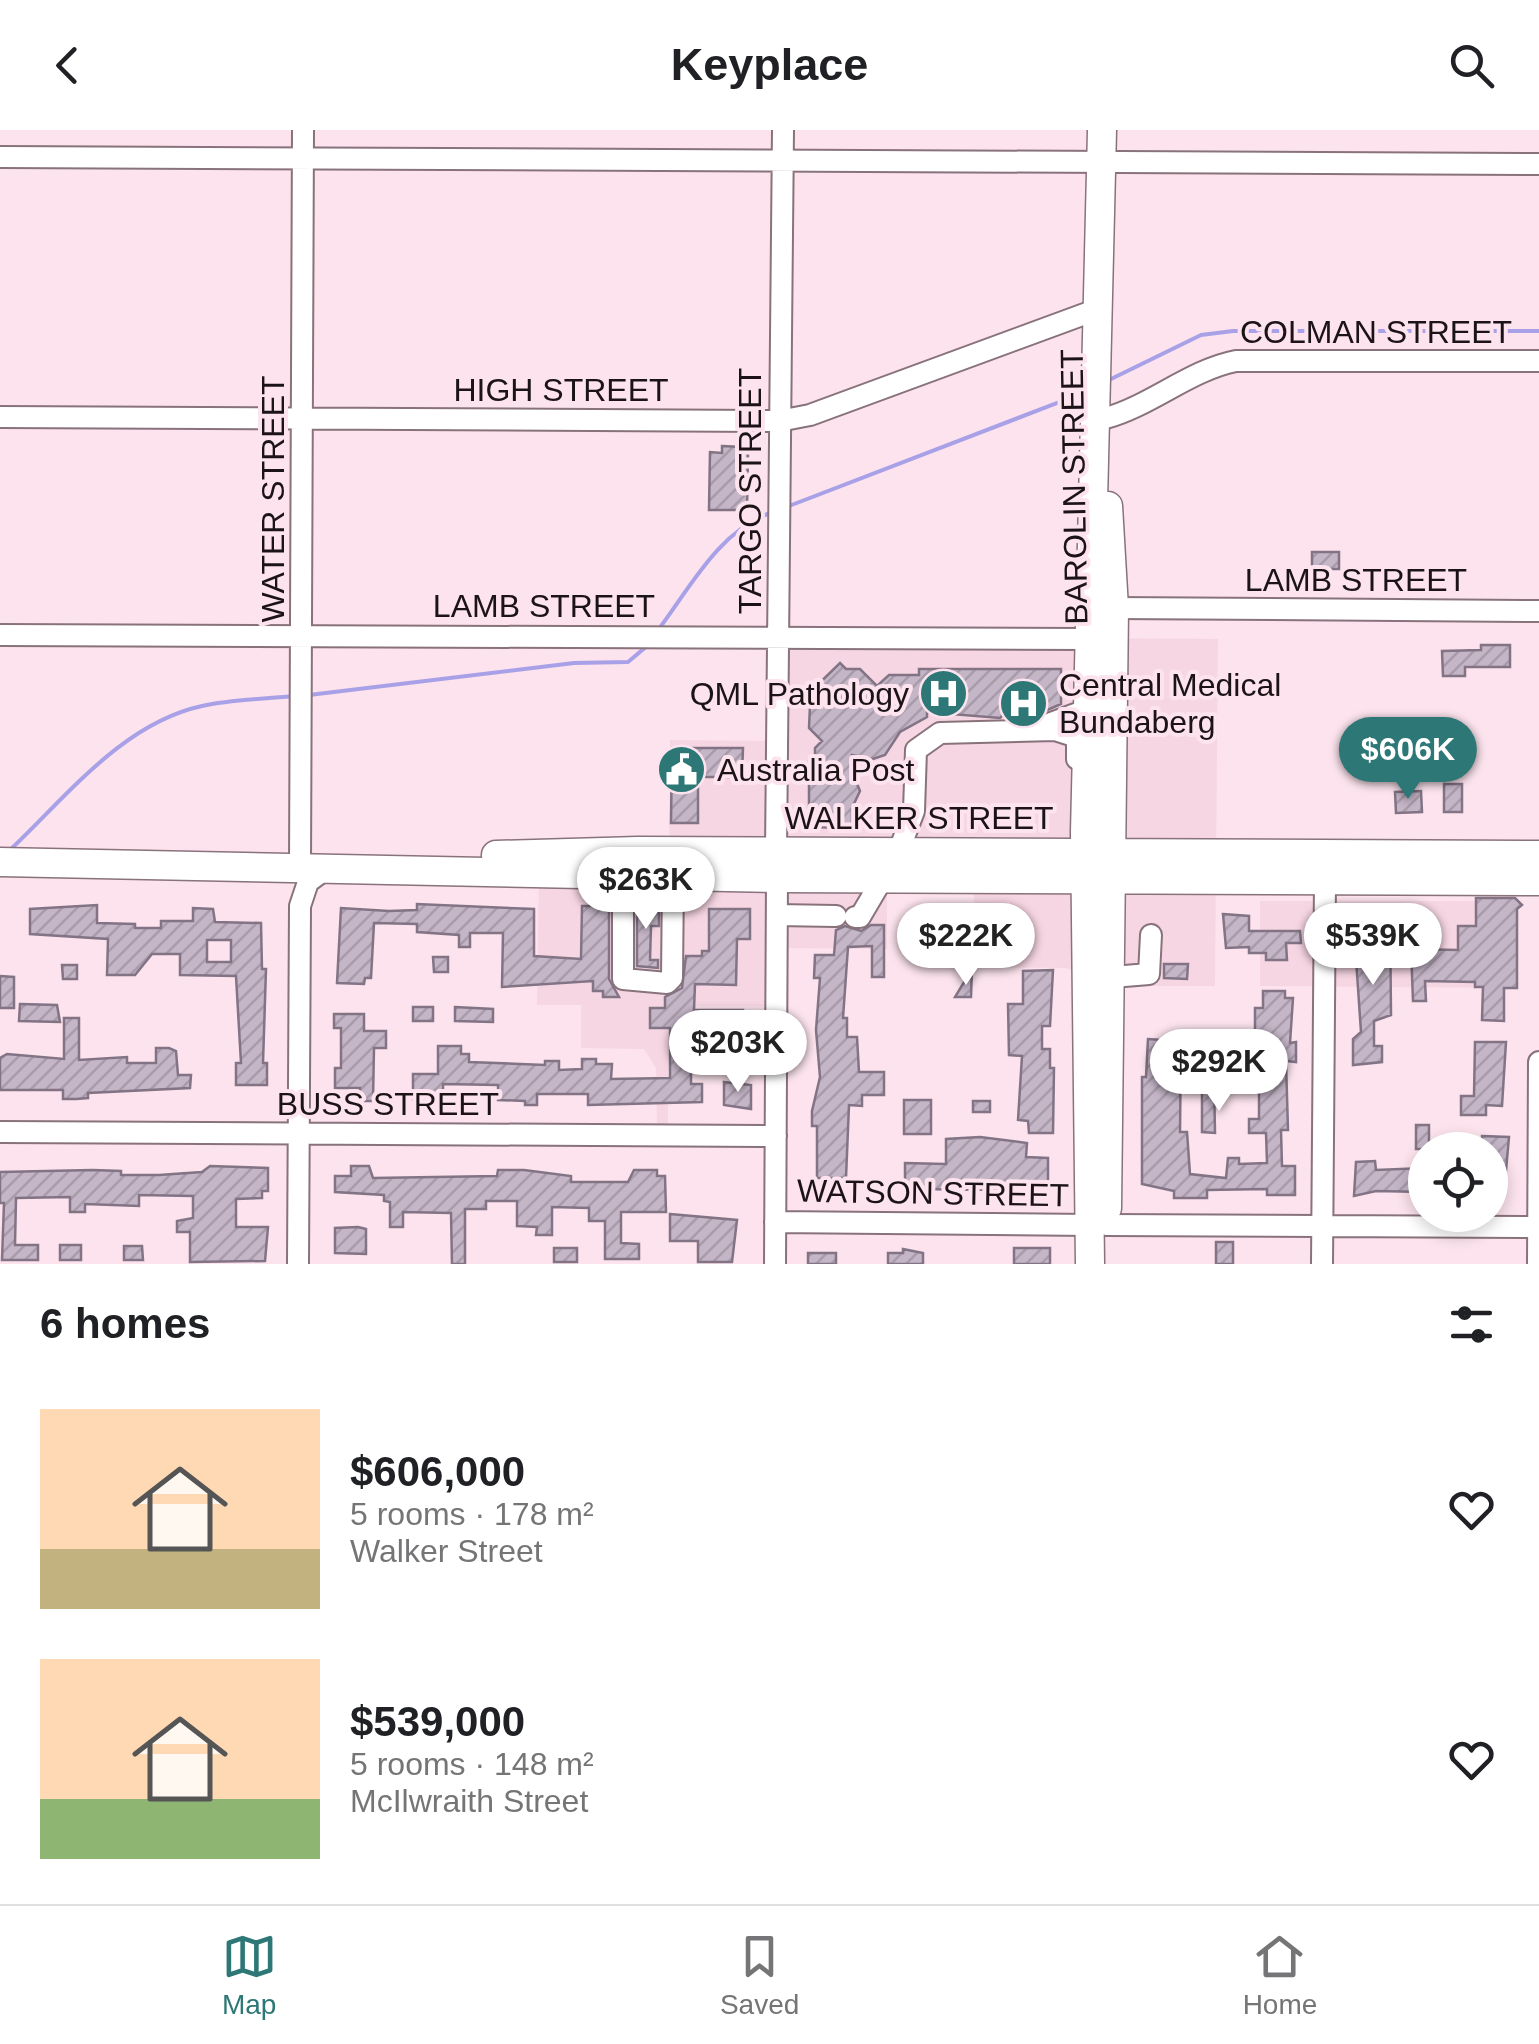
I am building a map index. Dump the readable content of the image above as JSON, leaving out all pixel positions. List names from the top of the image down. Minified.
{"streets":{"main road":["BAROLIN STREET","WALKER STREET"],"street":["COLMAN STREET","HIGH STREET","TARGO STREET","WATER STREET","LAMB STREET","BUSS STREET","WATSON STREET"]},"crossings":[["COLMAN STREET","BAROLIN STREET"],["HIGH STREET","BAROLIN STREET"],["HIGH STREET","TARGO STREET"],["HIGH STREET","WATER STREET"],["BAROLIN STREET","LAMB STREET"],["BAROLIN STREET","WALKER STREET"],["BAROLIN STREET","WATSON STREET"],["TARGO STREET","LAMB STREET"],["TARGO STREET","WALKER STREET"],["TARGO STREET","BUSS STREET"],["TARGO STREET","WATSON STREET"],["WATER STREET","LAMB STREET"],["WATER STREET","WALKER STREET"]],"places":{"hospital":["QML Pathology","Central Medical Bundaberg"],"public building":["Australia Post"]},"page":{"header":"Keyplace","price":["$606K","$263K","$222K","$539K","$203K","$292K"],"heading":"6 homes","list":[{"name":"$606,000","note":"5 rooms · 178 m² · Walker Street"},{"name":"$539,000","note":"5 rooms · 148 m² · McIlwraith Street"}],"tabs":["Map","Saved","Home"]}}
